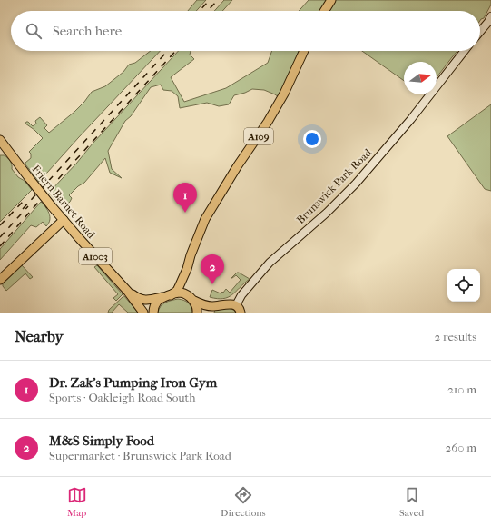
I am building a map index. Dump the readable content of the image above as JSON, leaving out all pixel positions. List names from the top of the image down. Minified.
{"streets":{"main road":["A109","Brunswick Park Road","Friern Barnet Road","A1003"]},"crossings":[["A109","Brunswick Park Road"],["A109","Friern Barnet Road"],["A109","A1003"],["Brunswick Park Road","A1003"],["Friern Barnet Road","A1003"]],"north":"right","page":{"search":"Search here","pins":["1","2"],"heading":["Nearby","2 results"],"list":[{"mark":"1","name":"Dr. Zak's Pumping Iron Gym","note":"Sports · Oakleigh Road South","value":"210 m"},{"mark":"2","name":"M&S Simply Food","note":"Supermarket · Brunswick Park Road","value":"260 m"}],"nav":["Map","Directions","Saved"]}}
